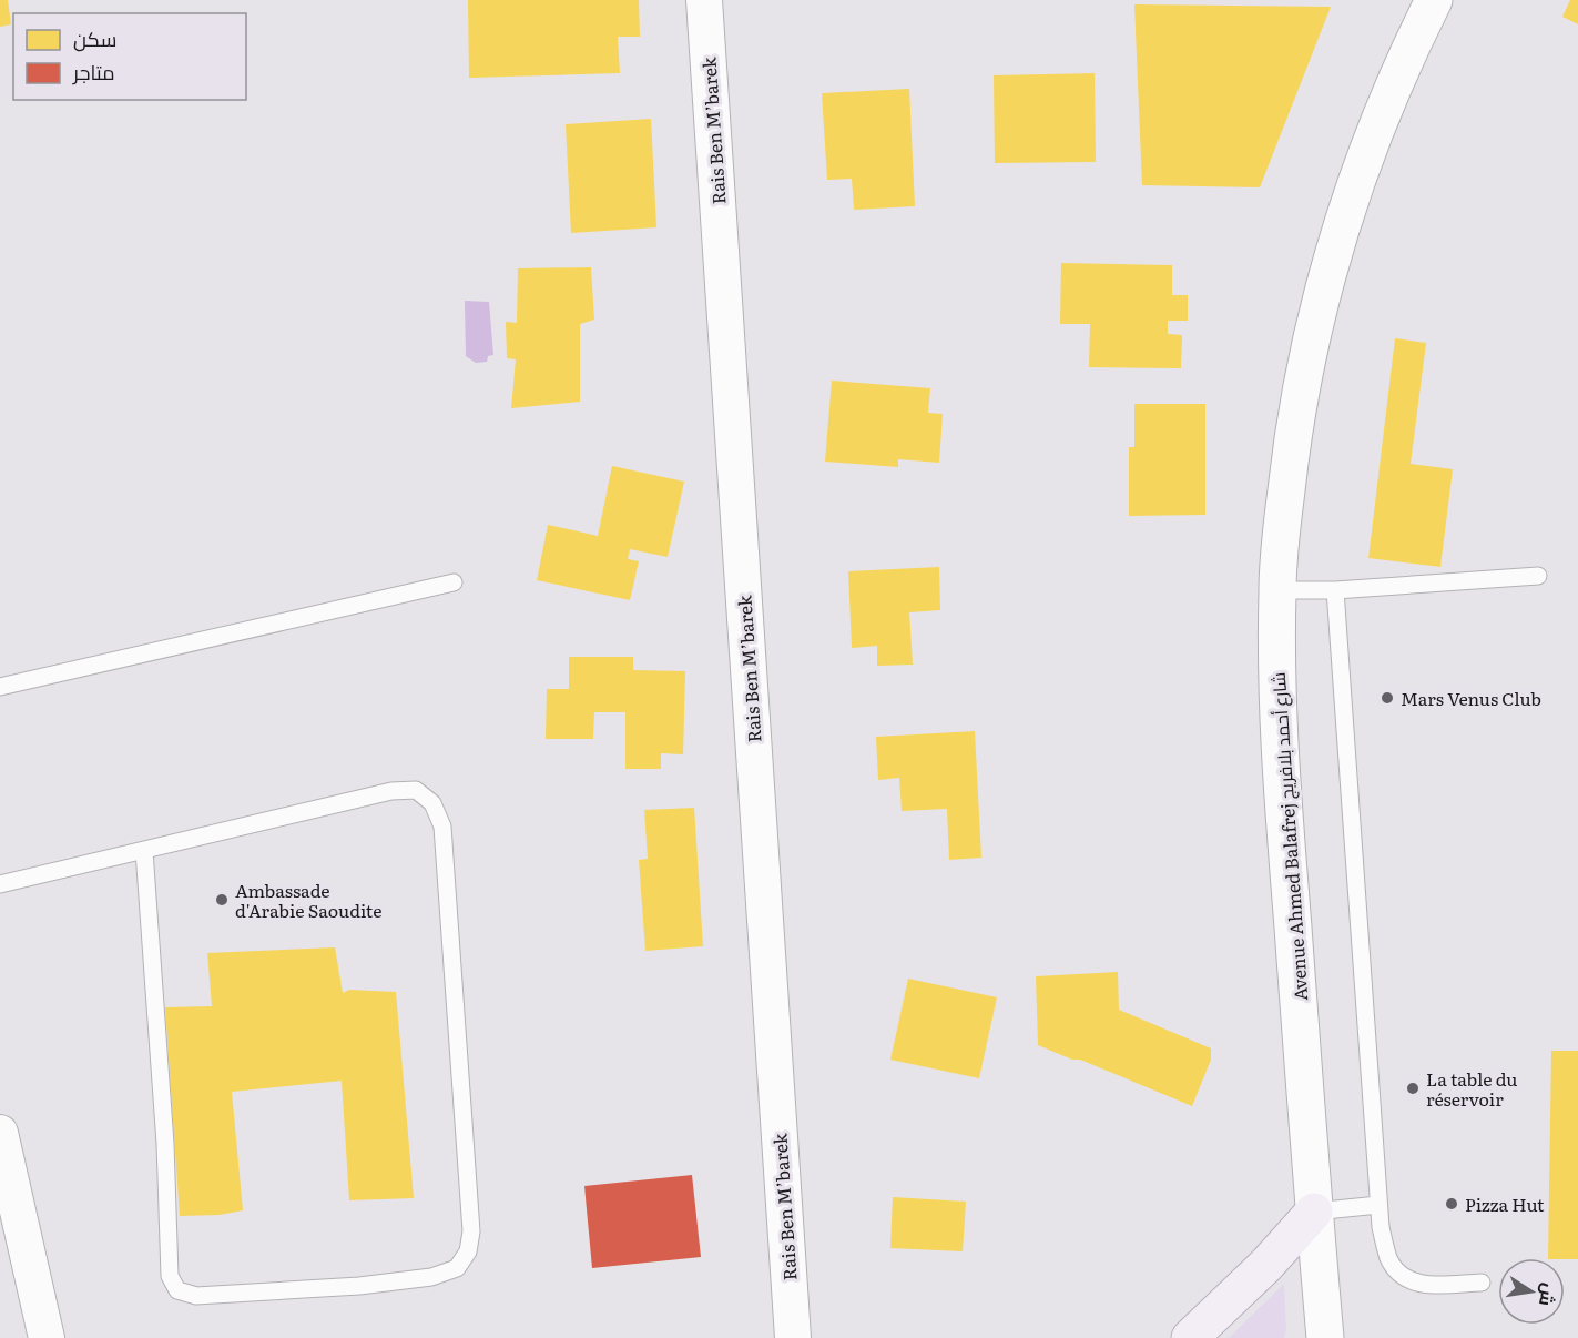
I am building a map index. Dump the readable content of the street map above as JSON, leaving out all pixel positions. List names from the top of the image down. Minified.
{"streets":{"main road":["Avenue Ahmed Balafrej شارع أحمد بلافريج"],"street":["Rais Ben M’barek"]},"places":["Mars Venus Club","Ambassade d'Arabie Saoudite","La table du réservoir","Pizza Hut"],"legend":["سكن","متاجر"],"north":"right"}
